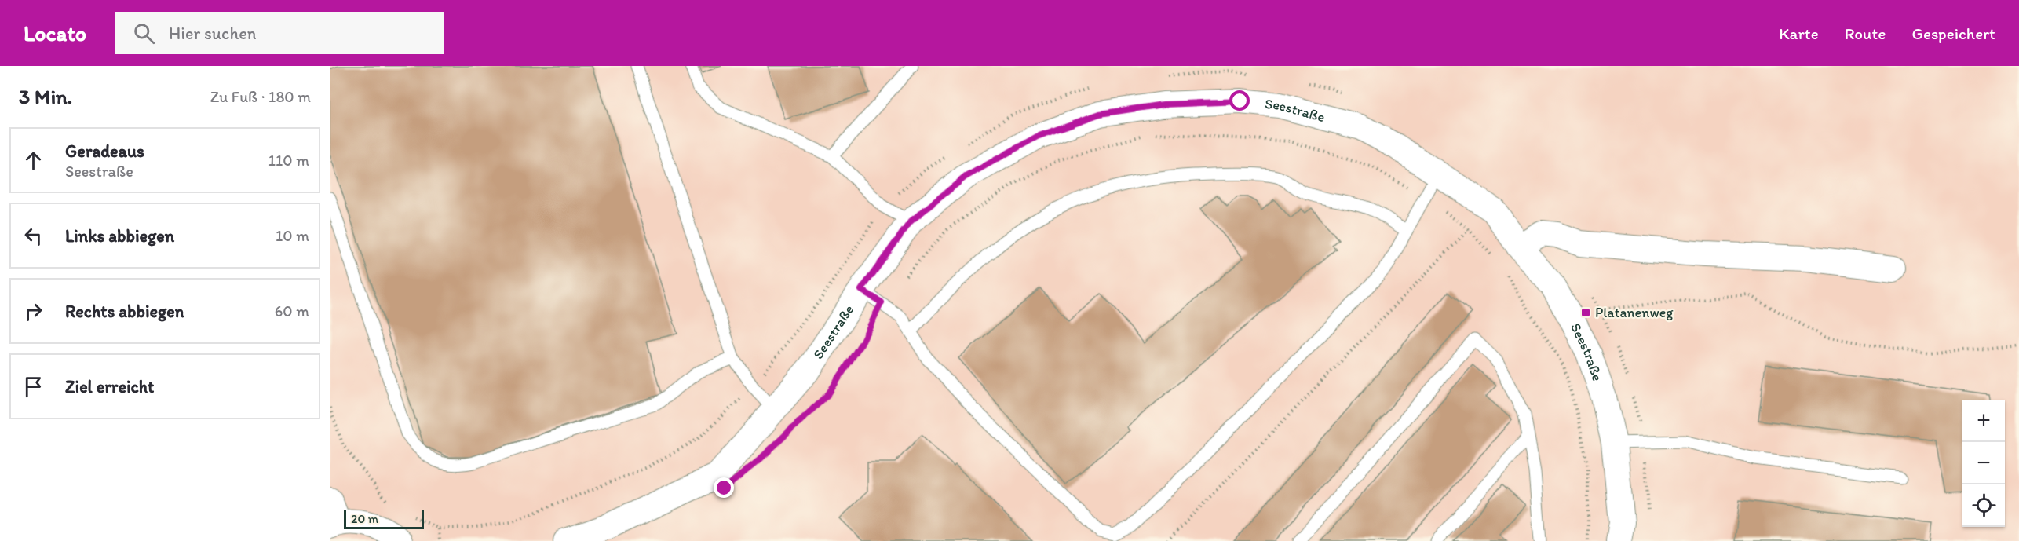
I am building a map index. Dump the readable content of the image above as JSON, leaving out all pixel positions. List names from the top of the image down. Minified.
{"streets":{"street":["Seestraße"]},"places":{"transit":["Platanenweg"]},"scale_bar":"20 m","page":{"header":"Locato","search":"Hier suchen","nav":["Karte","Route","Gespeichert"],"heading":["3 Min.","Zu Fuß · 180 m"],"list":[["Geradeaus","Seestraße","110 m"],["Links abbiegen","10 m"],["Rechts abbiegen","60 m"],"Ziel erreicht"],"map_buttons":["+","−"],"scale":"20 m"}}
